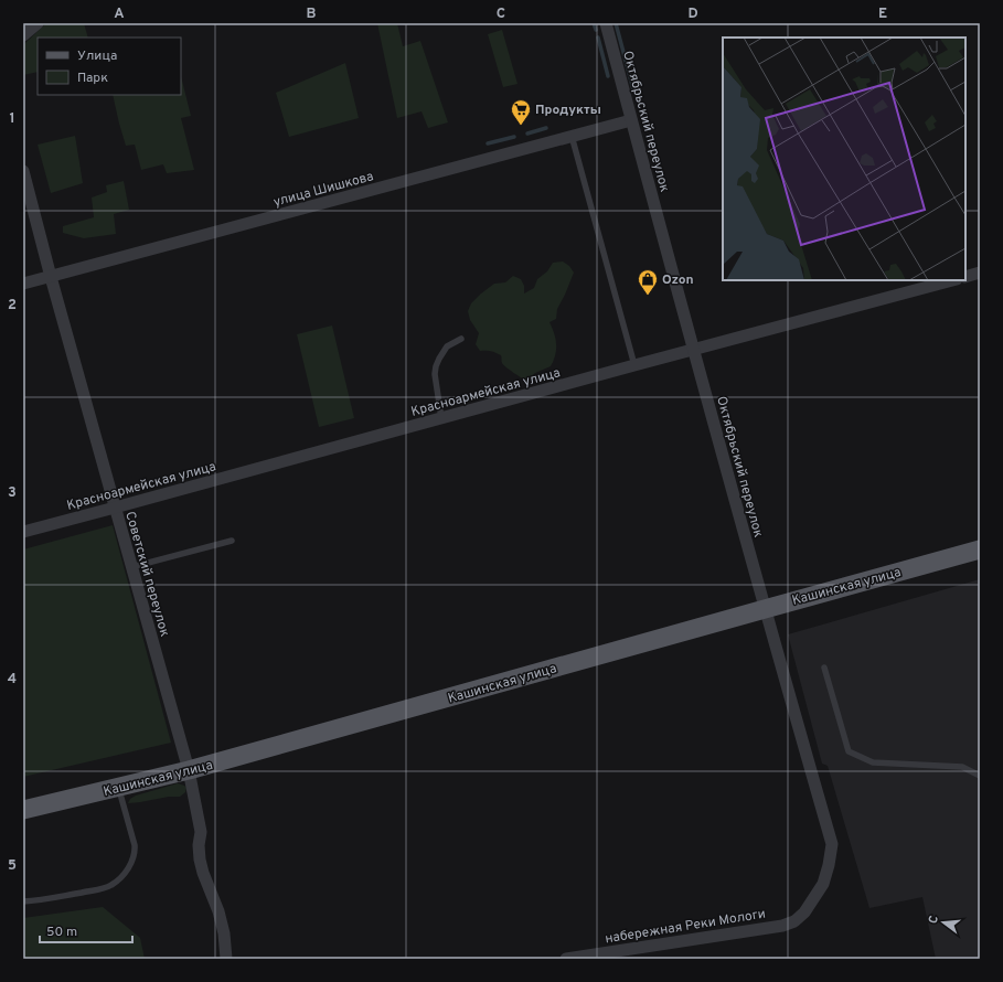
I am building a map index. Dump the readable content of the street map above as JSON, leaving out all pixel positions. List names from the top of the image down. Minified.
{"streets":{"main road":["Кашинская улица"],"street":["Октябрьский переулок","улица Шишкова","Красноармейская улица","Советский переулок","набережная Реки Мологи"]},"crossings":[["Октябрьский переулок","улица Шишкова"],["Октябрьский переулок","Красноармейская улица"],["Октябрьский переулок","Кашинская улица"],["Октябрьский переулок","набережная Реки Мологи"],["улица Шишкова","Советский переулок"],["Красноармейская улица","Советский переулок"],["Советский переулок","Кашинская улица"]],"places":{"supermarket":["Продукты"],"shop":["Ozon"]},"legend":["Улица","Парк"],"scale_bar":"50 m","north":"left","grid":{"columns":["A","B","C","D","E"],"rows":["1","2","3","4","5"]}}
